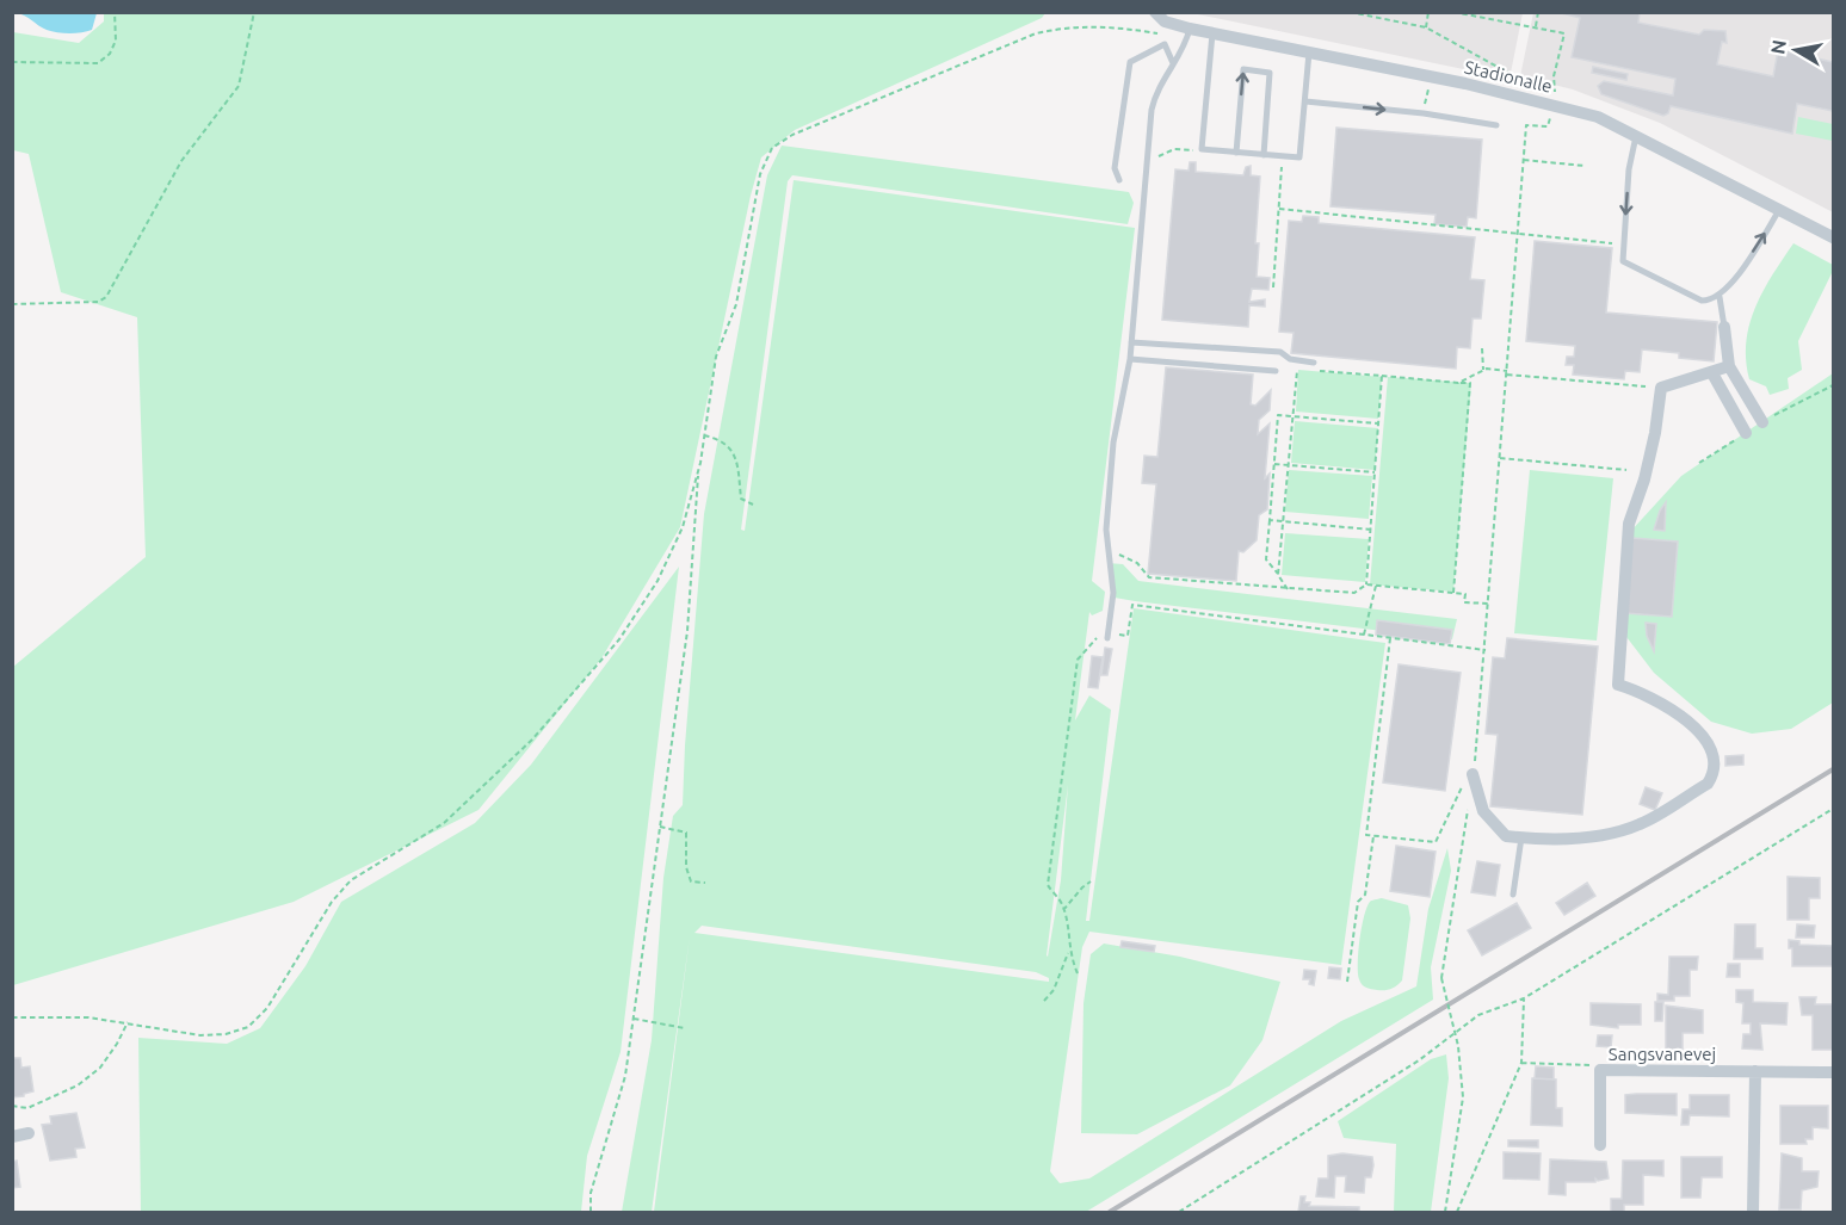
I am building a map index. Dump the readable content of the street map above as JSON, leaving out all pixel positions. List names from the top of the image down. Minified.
{"streets":{"street":["Stadionalle","Sangsvanevej"]},"north":"left"}
